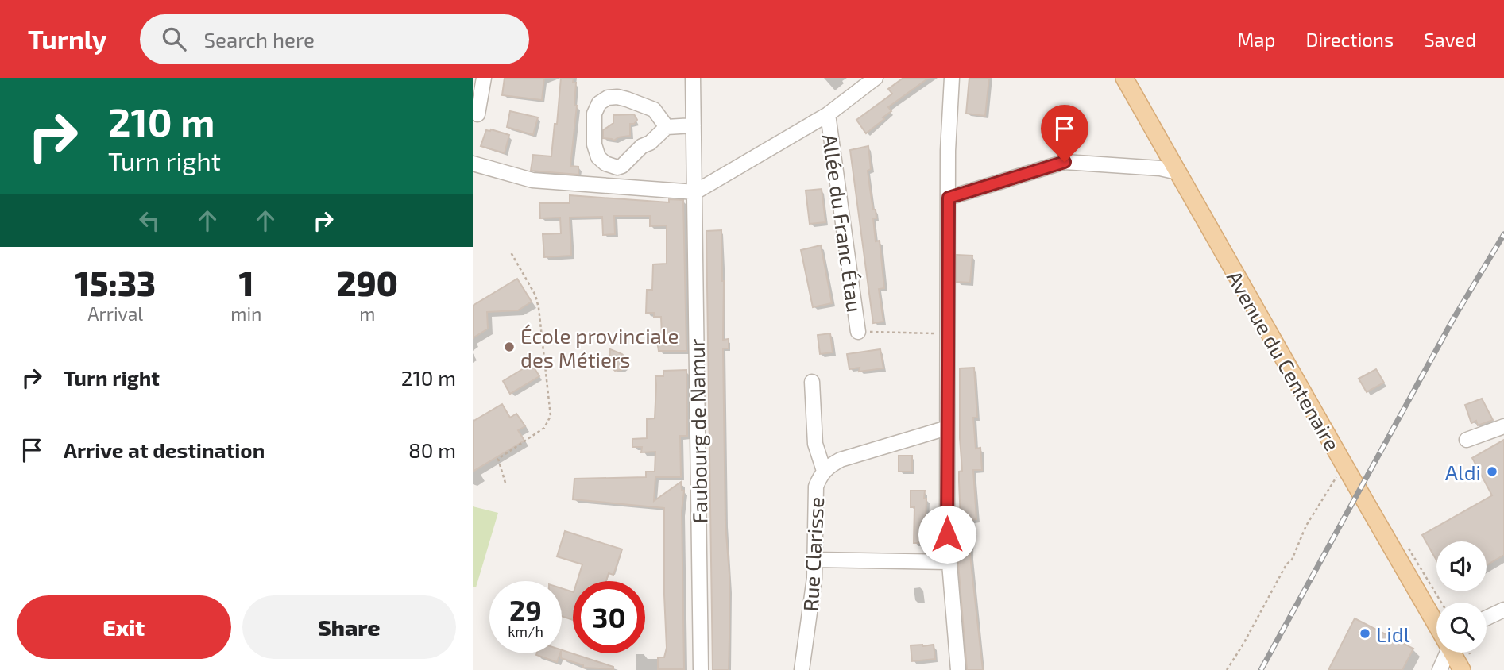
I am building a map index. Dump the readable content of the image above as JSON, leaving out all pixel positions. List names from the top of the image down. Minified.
{"streets":{"main road":["Avenue du Centenaire"],"street":["Allée du Franc Étau","Faubourg de Namur","Rue Clarisse"]},"places":["École provinciale des Métiers","Aldi","Lidl"],"page":{"header":"Turnly","search":"Search here","nav":["Map","Directions","Saved"],"turn":["210 m","Turn right"],"eta":["15:33","Arrival","1","min","290","m"],"list":[{"name":"Turn right","value":"210 m"},{"name":"Arrive at destination","value":"80 m"}],"speed":"29 km/h","limit":"30","buttons":["Exit","Share"]}}
